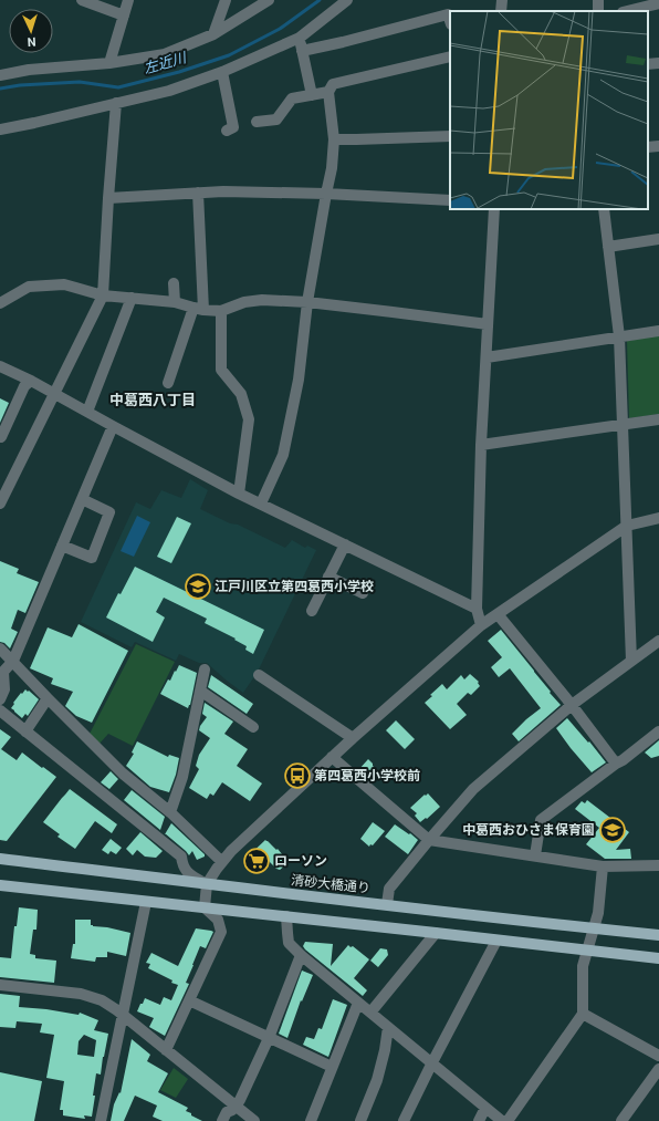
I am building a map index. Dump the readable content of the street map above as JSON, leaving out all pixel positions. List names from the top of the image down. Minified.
{"streets":{"main road":["清砂大橋通り"]},"districts":["中葛西八丁目"],"water":["左近川"],"places":{"school or university":["江戸川区立第四葛西小学校","中葛西おひさま保育園"],"bus stop":["第四葛西小学校前"],"supermarket":["ローソン"]},"north":"bottom"}
